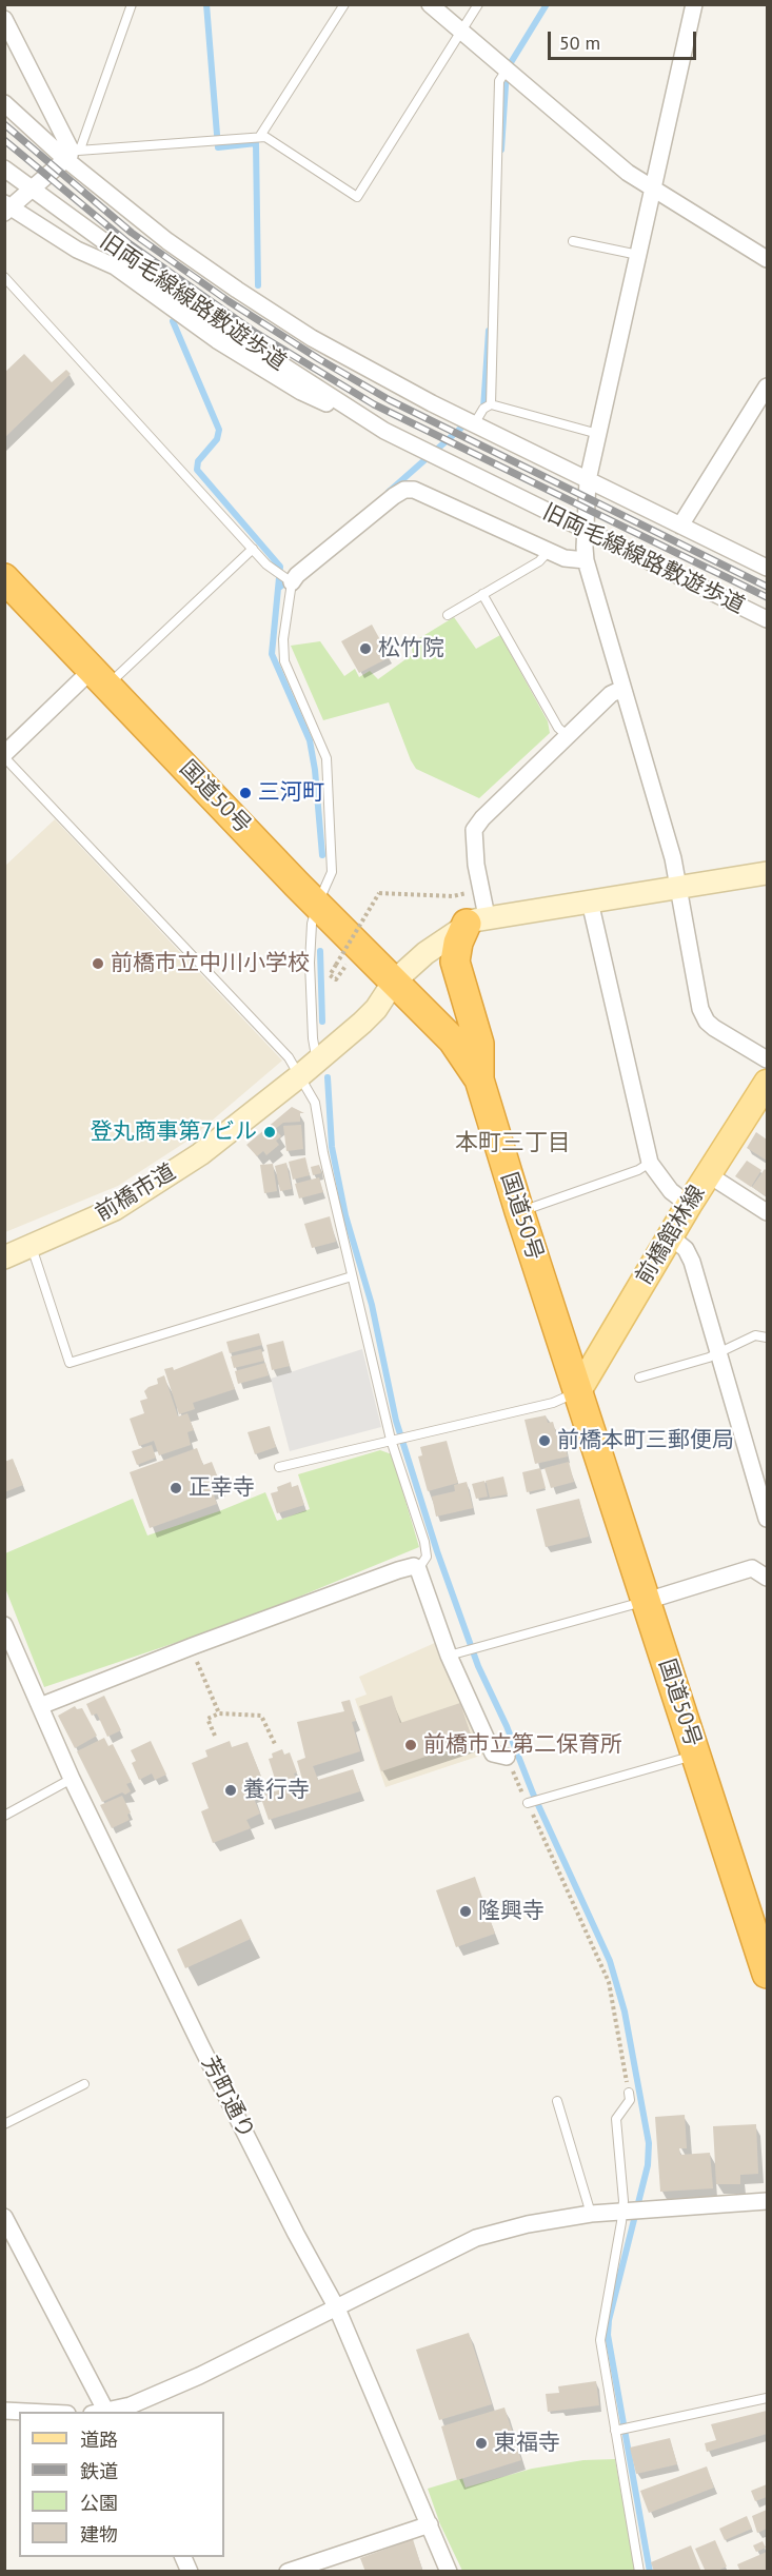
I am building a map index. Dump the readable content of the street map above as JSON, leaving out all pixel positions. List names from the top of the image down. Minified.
{"streets":{"highway":["国道50号"],"main road":["前橋館林線"],"street":["旧両毛線線路敷遊歩道","前橋市道","芳町通り"]},"crossings":[["国道50号","前橋市道"],["国道50号","前橋館林線"]],"districts":["本町三丁目"],"places":["松竹院","三河町","前橋市立中川小学校","登丸商事第7ビル","前橋本町三郵便局","正幸寺","前橋市立第二保育所","養行寺","隆興寺","東福寺"],"legend":["道路","鉄道","公園","建物"],"scale_bar":"50 m"}
